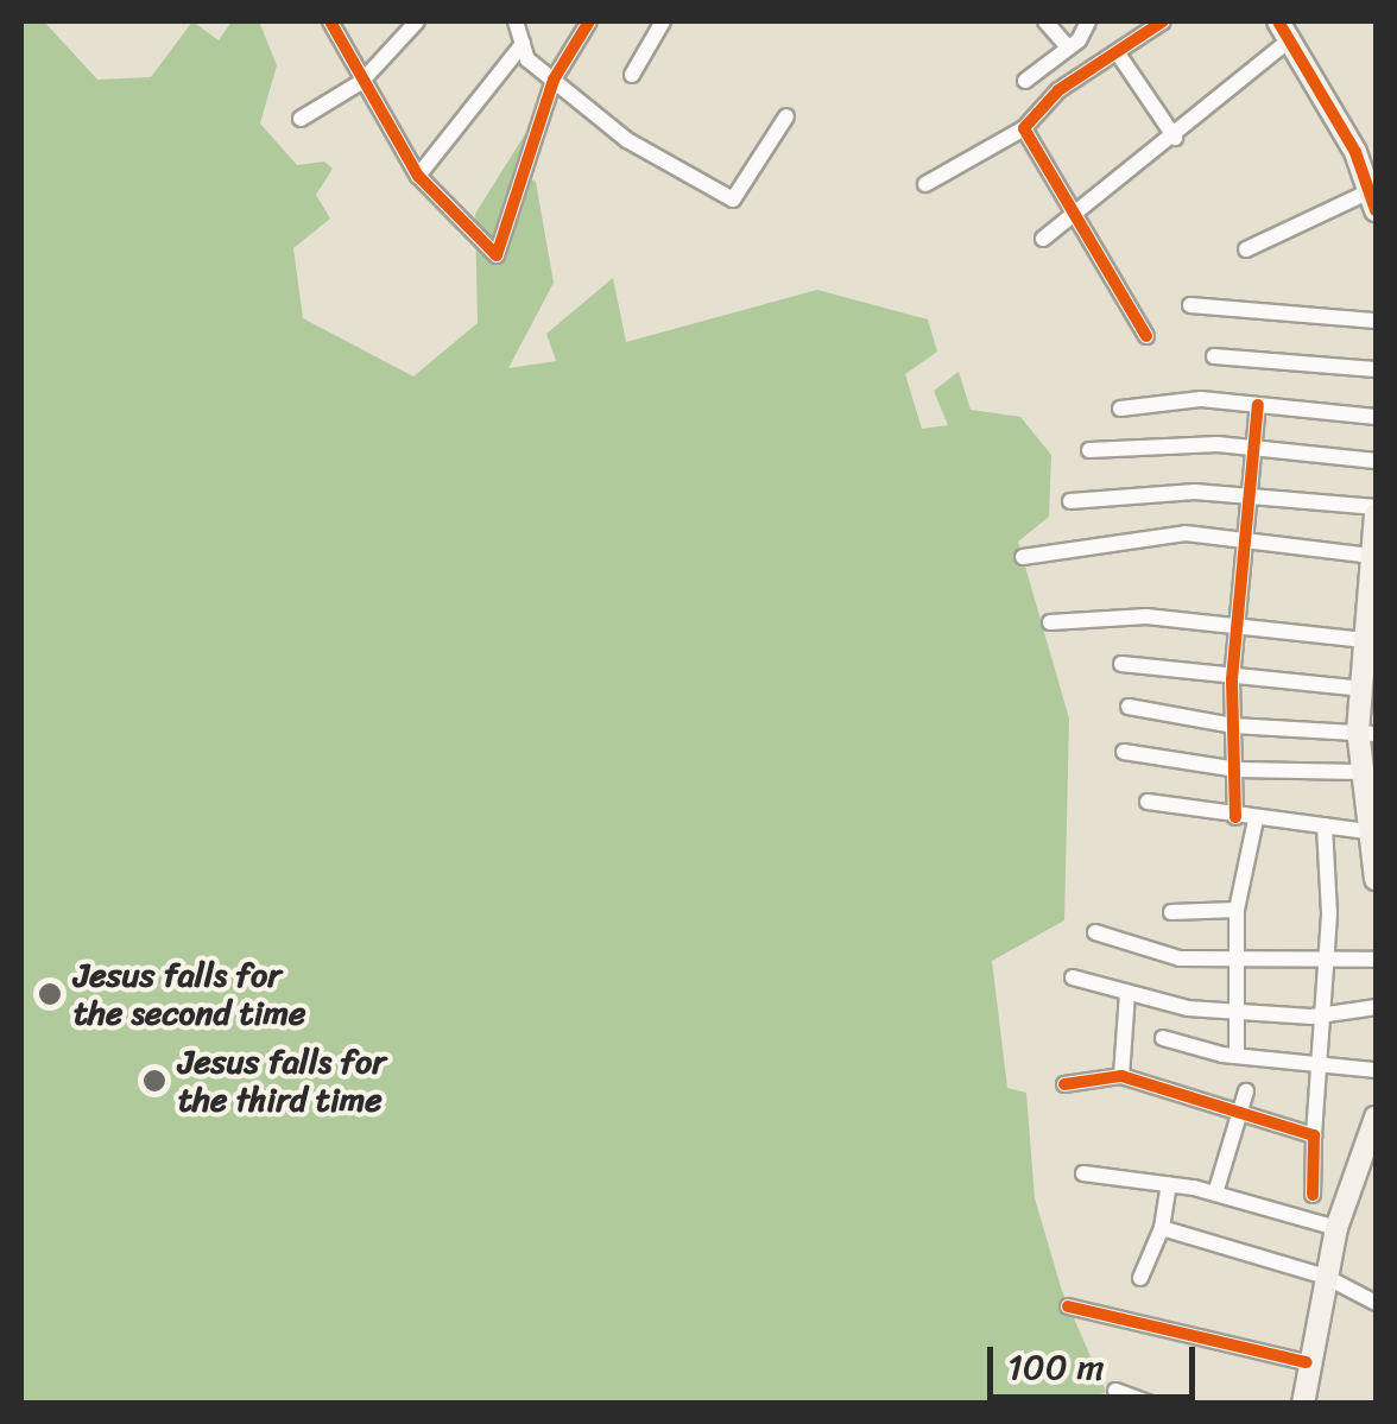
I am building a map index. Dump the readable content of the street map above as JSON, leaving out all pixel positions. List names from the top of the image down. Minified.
{"places":["Jesus falls for the second time","Jesus falls for the third time"],"scale_bar":"100 m"}
